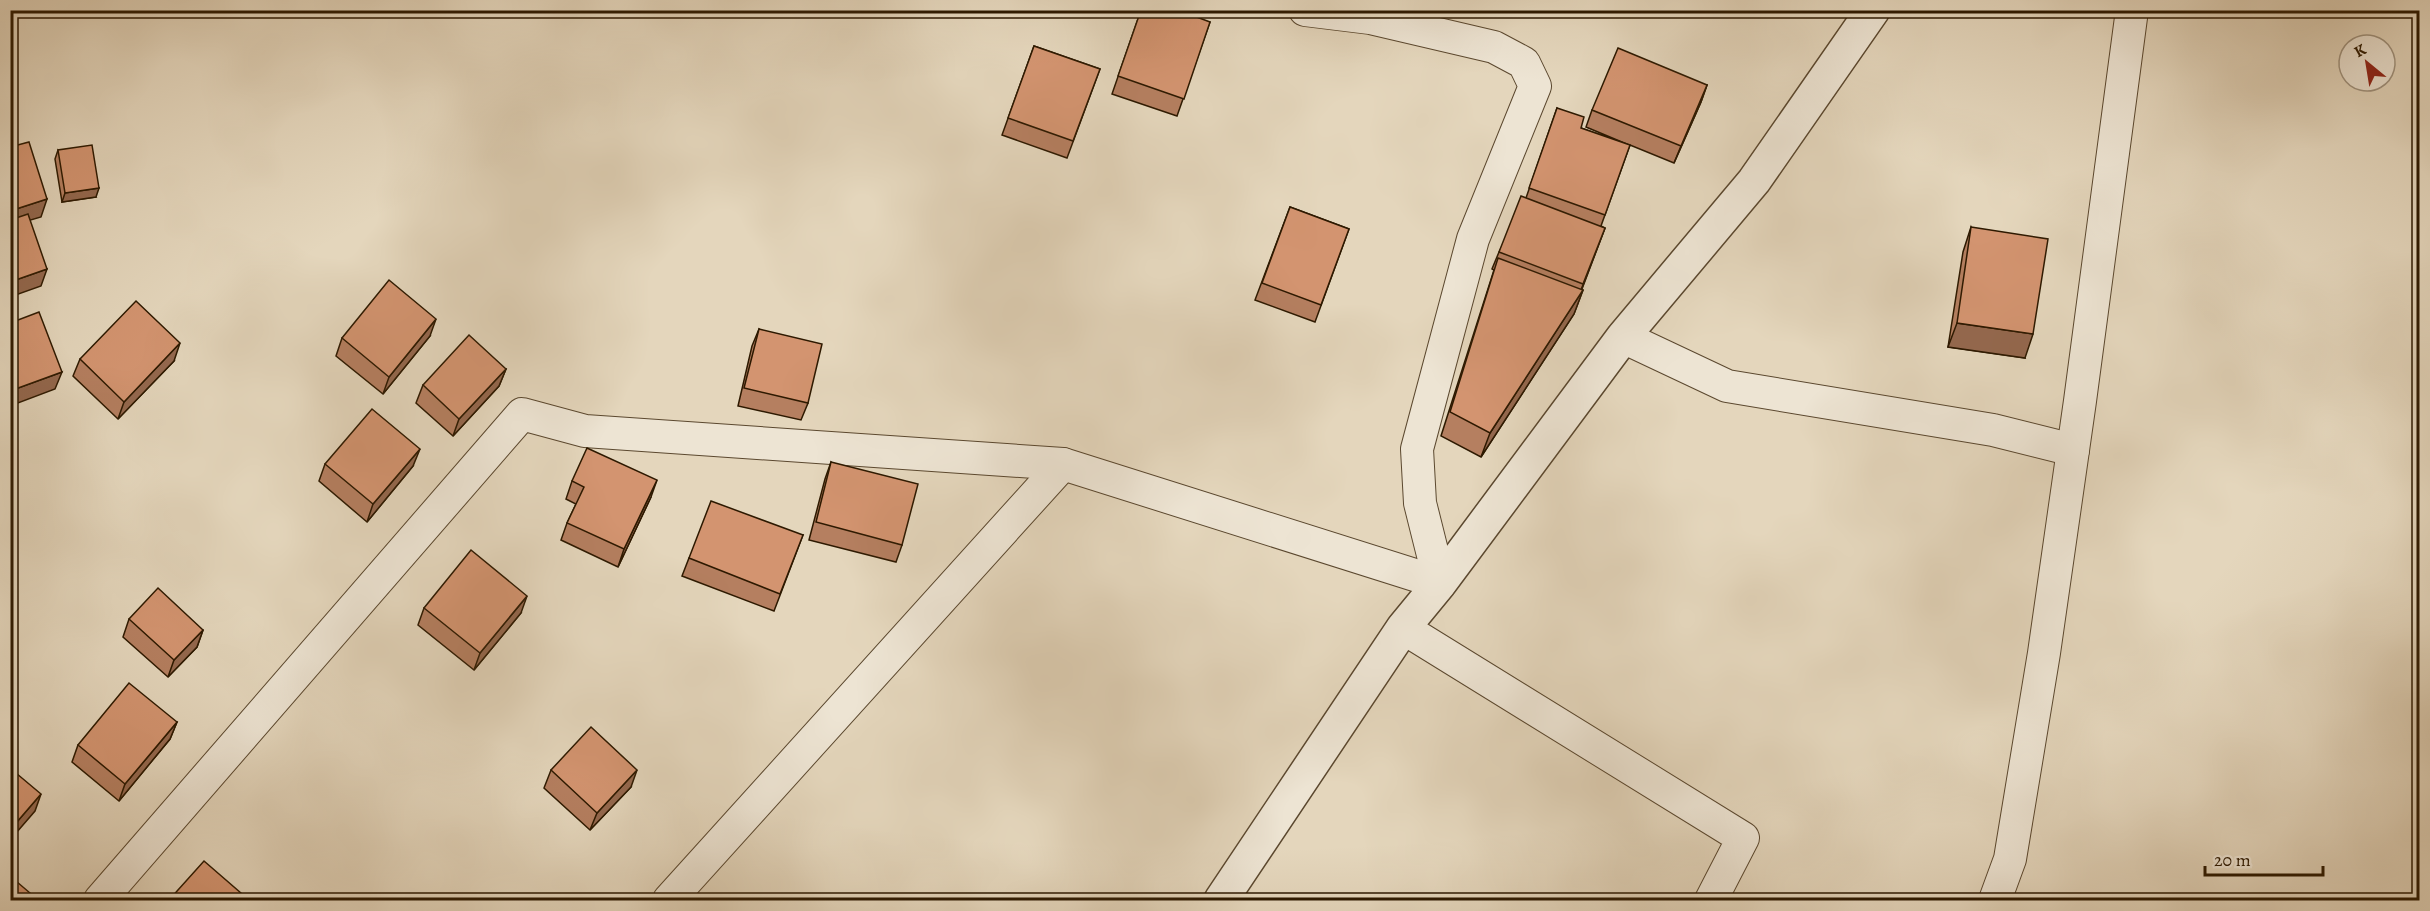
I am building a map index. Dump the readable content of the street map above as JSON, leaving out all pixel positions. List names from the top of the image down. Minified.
{"scale_bar":"20 m","north":"top left"}
